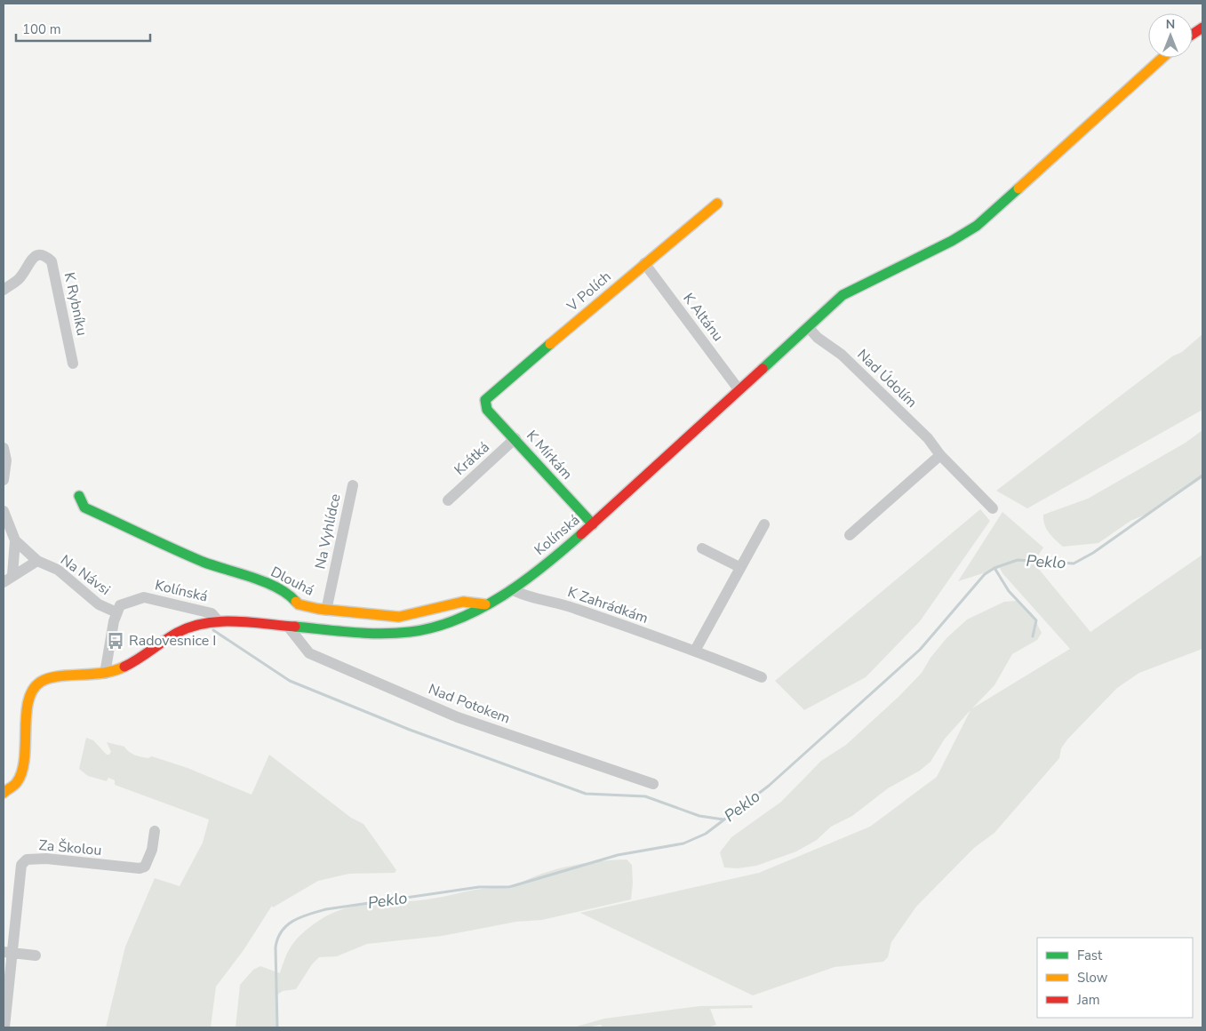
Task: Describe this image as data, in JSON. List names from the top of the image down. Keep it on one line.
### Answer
{"streets":{"street":["V Polích","K Rybníku","K Altánu","Nad Údolím","K Mírkám","Krátká","Na Vyhlídce","Kolínská","Na Návsi","Dlouhá","K Zahrádkám","Nad Potokem","Za Školou"]},"crossings":[["V Polích","K Altánu"],["V Polích","K Mírkám"],["K Altánu","Kolínská"],["Nad Údolím","Kolínská"],["K Mírkám","Krátká"],["K Mírkám","Kolínská"],["Na Vyhlídce","Dlouhá"],["Kolínská","Na Návsi"],["Kolínská","Dlouhá"],["Kolínská","K Zahrádkám"],["Kolínská","Nad Potokem"]],"water":["Peklo"],"places":{"bus stop":["Radovesnice I"]},"legend":["Fast","Slow","Jam"],"scale_bar":"100 m","north":"top"}
